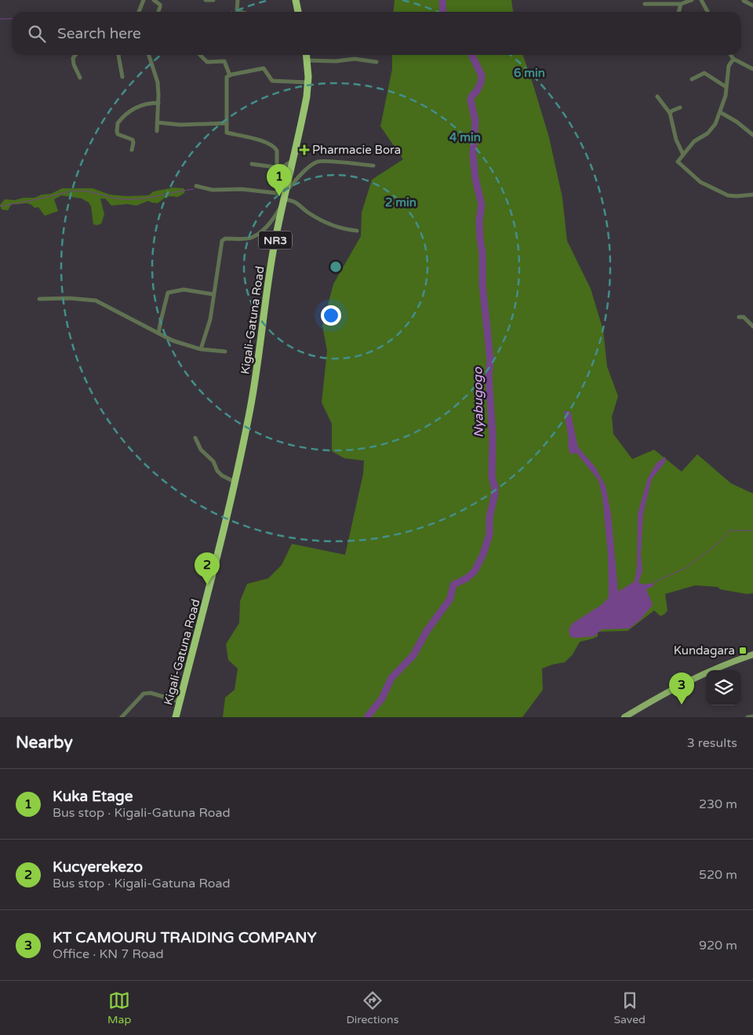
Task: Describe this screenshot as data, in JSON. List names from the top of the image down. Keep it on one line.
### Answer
{"streets":{"highway":["NR3","Kigali-Gatuna Road"]},"water":["Nyabugogo"],"places":{"health":["Pharmacie Bora"],"transit":["Kundagara"]},"page":{"search":"Search here","pins":["1","2","3"],"heading":["Nearby","3 results"],"list":[{"mark":"1","name":"Kuka Etage","note":"Bus stop · Kigali-Gatuna Road","value":"230 m"},{"mark":"2","name":"Kucyerekezo","note":"Bus stop · Kigali-Gatuna Road","value":"520 m"},{"mark":"3","name":"KT CAMOURU TRAIDING COMPANY","note":"Office · KN 7 Road","value":"920 m"}],"nav":["Map","Directions","Saved"]},"rings":["6 min","4 min","2 min"]}
